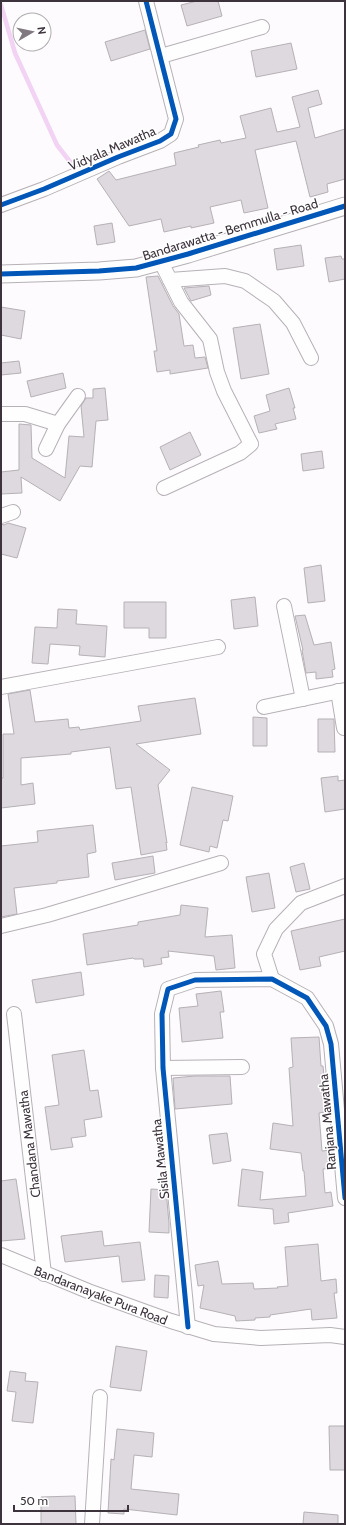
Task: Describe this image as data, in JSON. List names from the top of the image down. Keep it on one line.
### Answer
{"streets":{"street":["Vidyala Mawatha","Bandarawatta - Bemmulla - Road","Ranjana Mawatha","Chandana Mawatha","Sisila Mawatha","Bandaranayake Pura Road"]},"crossings":[["Ranjana Mawatha","Sisila Mawatha"],["Chandana Mawatha","Bandaranayake Pura Road"],["Sisila Mawatha","Bandaranayake Pura Road"]],"scale_bar":"50 m","north":"right"}
